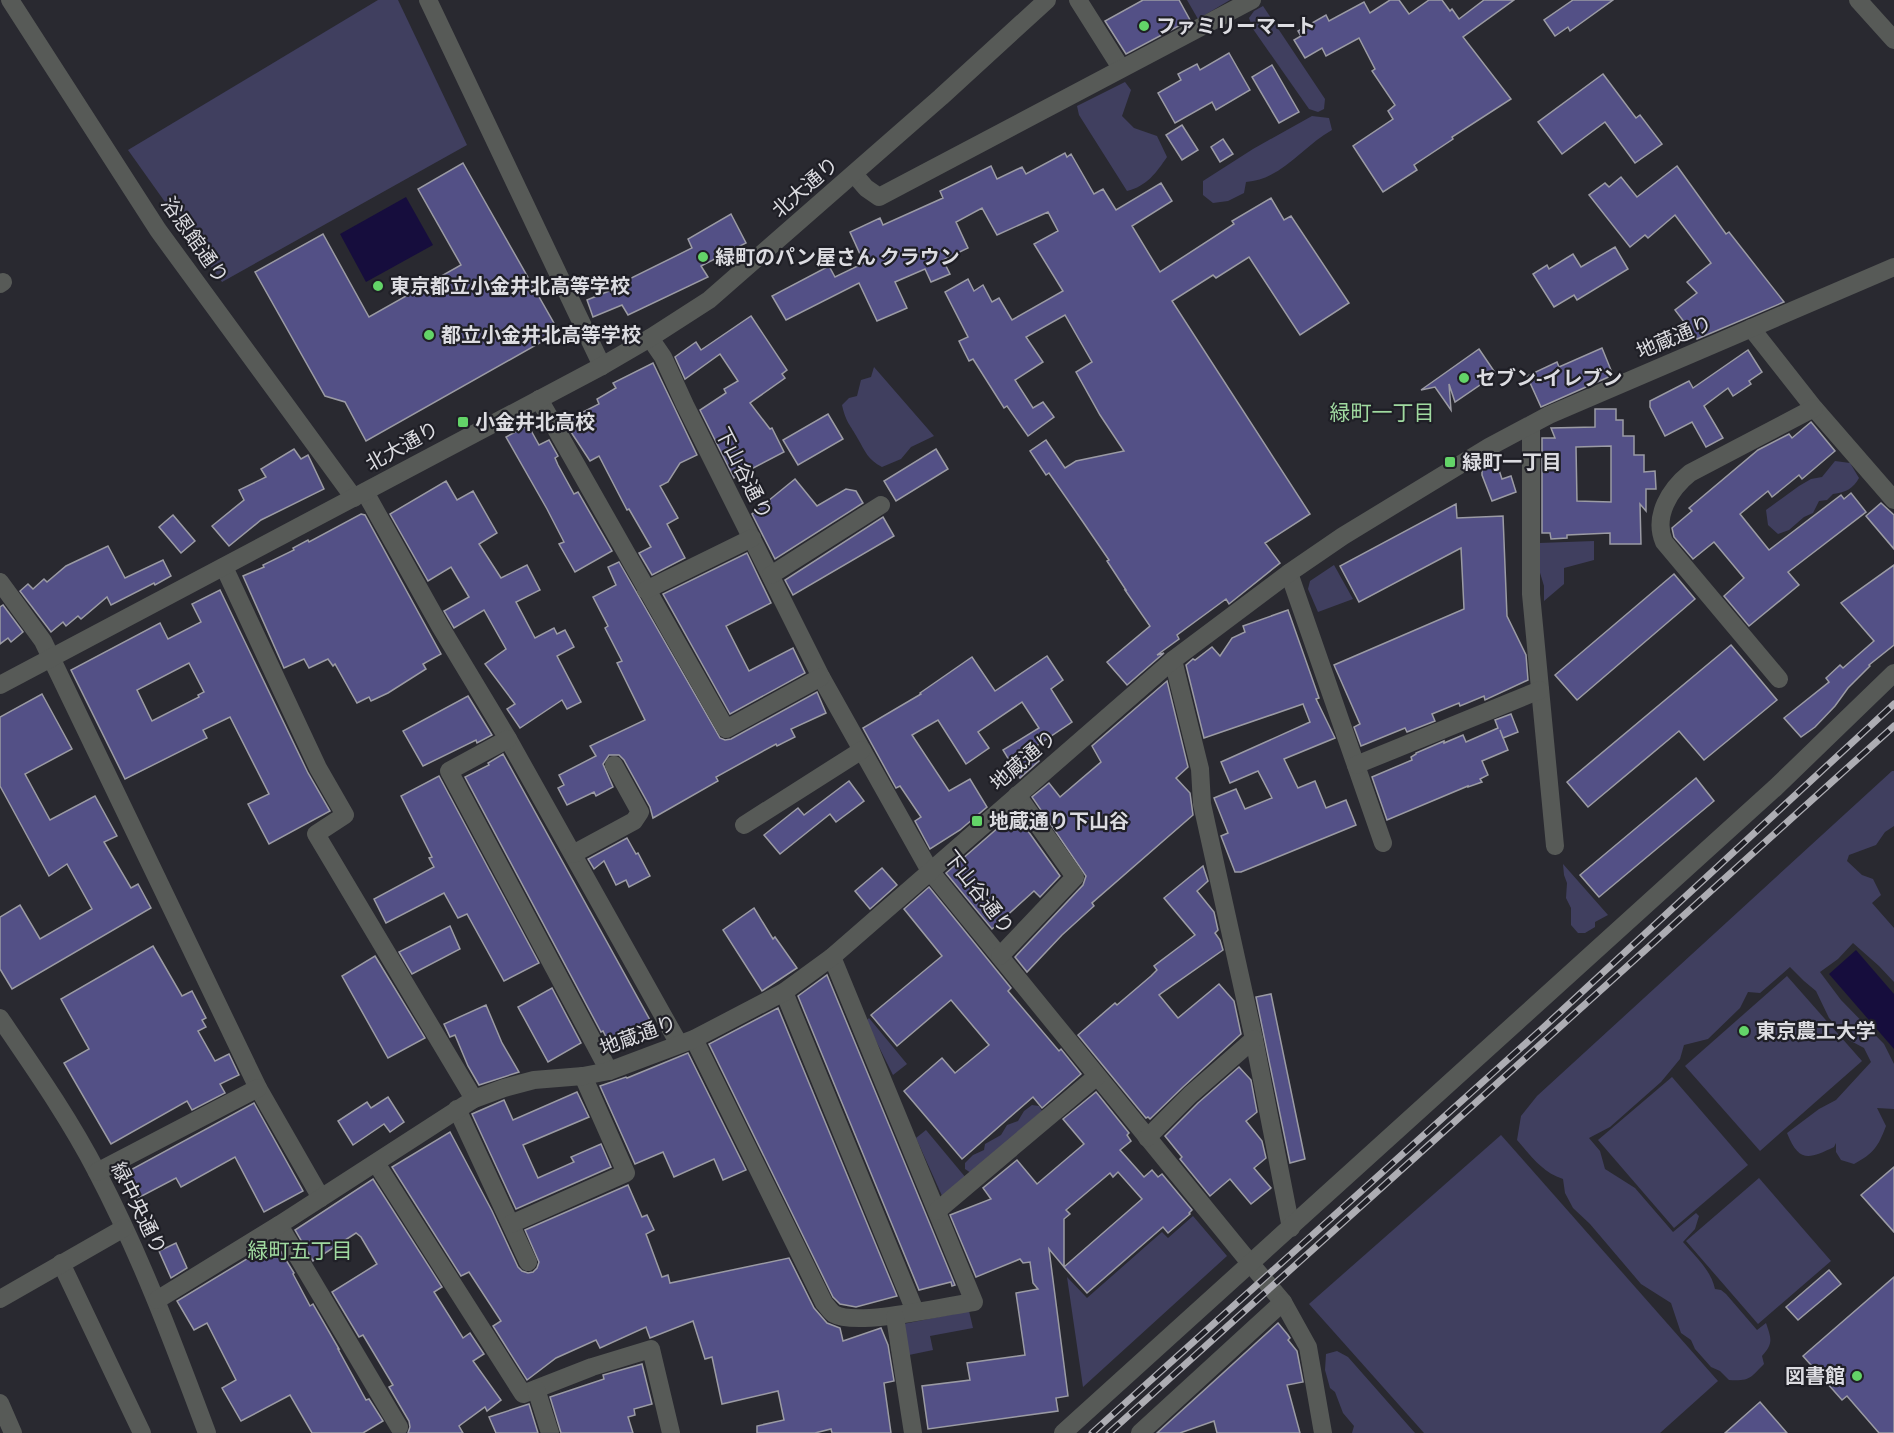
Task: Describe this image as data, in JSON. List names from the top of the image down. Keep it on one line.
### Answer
{"streets":{"street":["北大通り","浴恩館通り","地蔵通り","下山谷通り","緑中央通り"]},"crossings":[["北大通り","浴恩館通り"],["北大通り","下山谷通り"],["浴恩館通り","地蔵通り"],["地蔵通り","下山谷通り"],["地蔵通り","緑中央通り"]],"districts":["緑町一丁目","緑町五丁目"],"places":{"other":["ファミリーマート","緑町のパン屋さん クラウン","東京都立小金井北高等学校","都立小金井北高等学校","セブン-イレブン","東京農工大学","図書館"],"transit":["小金井北高校","緑町一丁目","地蔵通り下山谷"]}}
